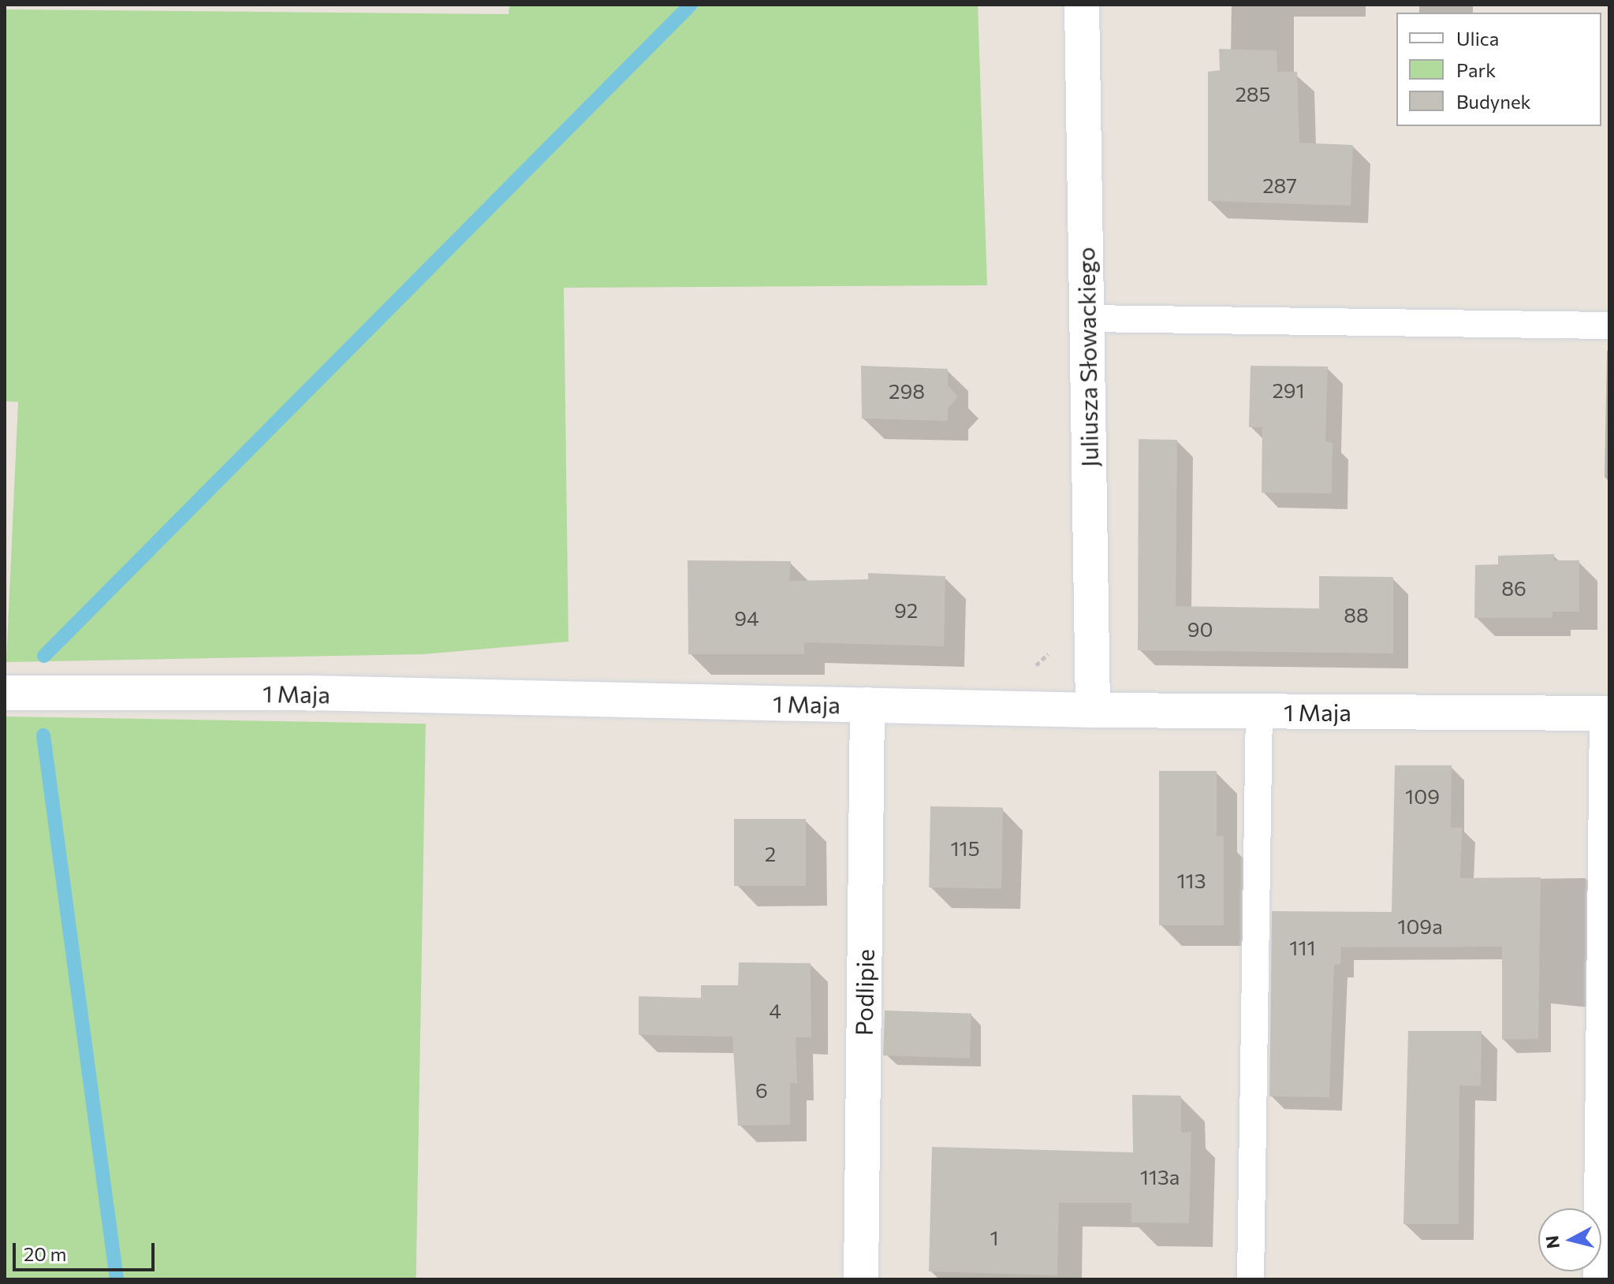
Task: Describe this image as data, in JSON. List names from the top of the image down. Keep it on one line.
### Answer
{"streets":{"street":["Juliusza Słowackiego","1 Maja","Podlipie"]},"crossings":[["Juliusza Słowackiego","1 Maja"],["1 Maja","Podlipie"]],"house_numbers":["285","287","291","298","86","92","88","94","90","109","115","2","113","109a","111","4","6","113a","1"],"legend":["Ulica","Park","Budynek"],"scale_bar":"20 m","north":"left"}
